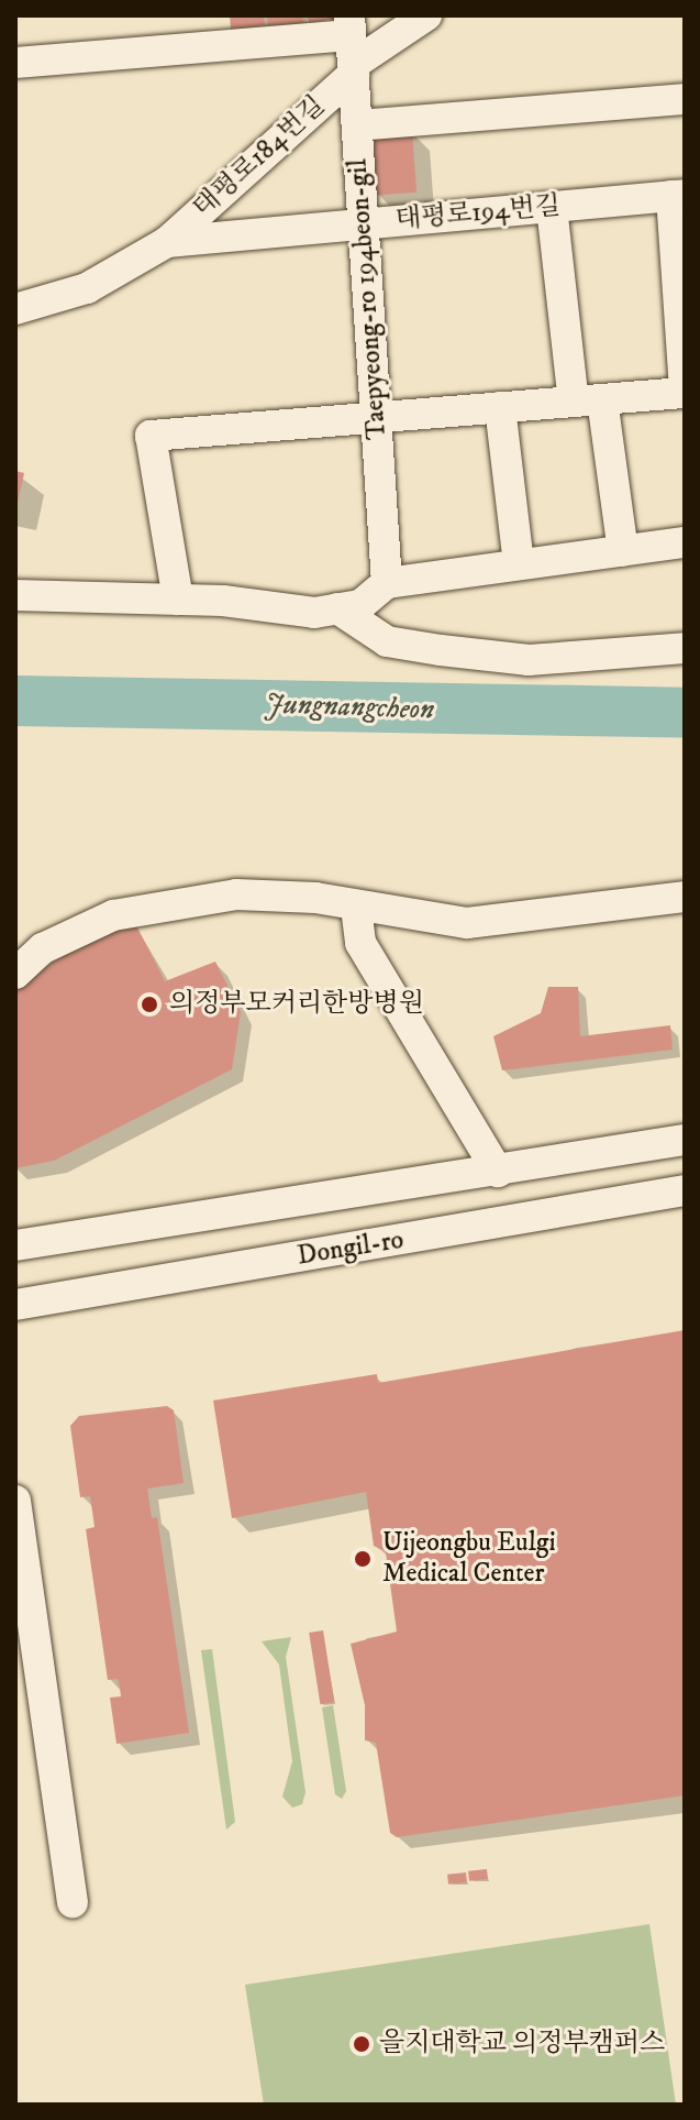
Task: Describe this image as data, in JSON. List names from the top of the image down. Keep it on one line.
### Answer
{"streets":{"street":["태평로184번길","태평로194번길","Taepyeong-ro 194beon-gil","Dongil-ro"]},"crossings":[["태평로184번길","태평로194번길"],["태평로184번길","Taepyeong-ro 194beon-gil"],["태평로194번길","Taepyeong-ro 194beon-gil"]],"water":["Jungnangcheon"],"places":["의정부모커리한방병원","Uijeongbu Eulgi Medical Center","을지대학교 의정부캠퍼스"]}
